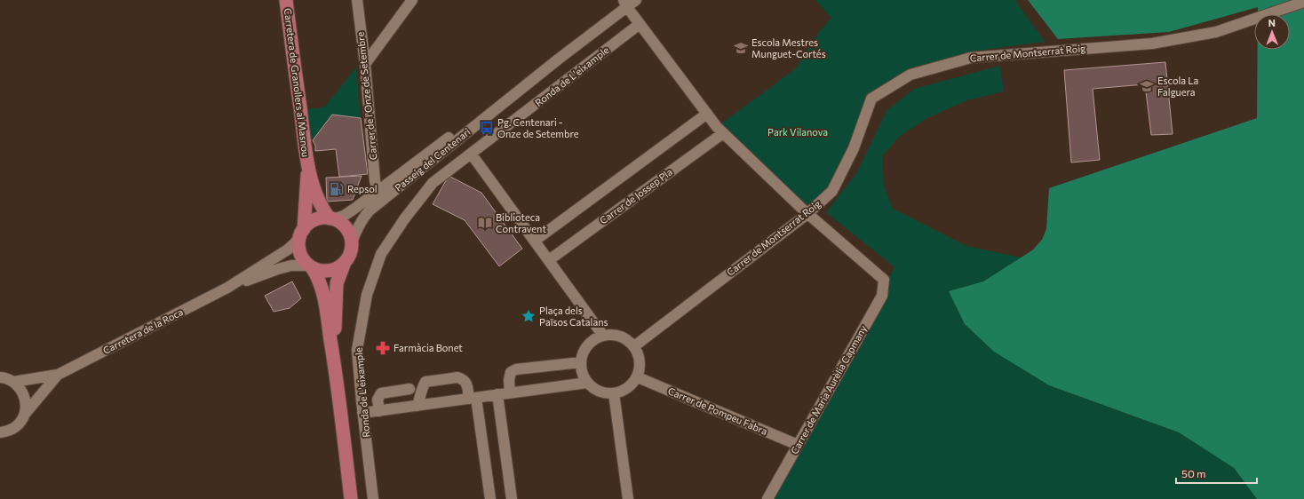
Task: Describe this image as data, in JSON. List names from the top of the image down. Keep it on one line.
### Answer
{"streets":{"main road":["Carretera de Granollers al Masnou"],"street":["Carrer de Montserrat Roig","Ronda de L'eixample","Carrer de l'Onze de Setembre","Passeig del Centenari","Carrer de Jossep Pla","Carretera de la Roca","Carrer de Maria Aurèlia Capmany","Carrer de Pompeu Fabra"]},"crossings":[["Carrer de Montserrat Roig","Carrer de Maria Aurèlia Capmany"],["Carrer de Montserrat Roig","Carrer de Pompeu Fabra"],["Carretera de Granollers al Masnou","Passeig del Centenari"],["Carretera de Granollers al Masnou","Carretera de la Roca"],["Carrer de l'Onze de Setembre","Passeig del Centenari"],["Passeig del Centenari","Carretera de la Roca"],["Carrer de Maria Aurèlia Capmany","Carrer de Pompeu Fabra"]],"parks":["Park Vilanova"],"places":{"school or university":["Escola Mestres Munguet-Cortés","Escola La Falguera"],"bus stop":["Pg. Centenari - Onze de Setembre"],"fuel station":["Repsol"],"library":["Biblioteca Contravent"],"place":["Plaça dels Països Catalans"],"pharmacy":["Farmàcia Bonet"]},"scale_bar":"50 m","north":"top"}
